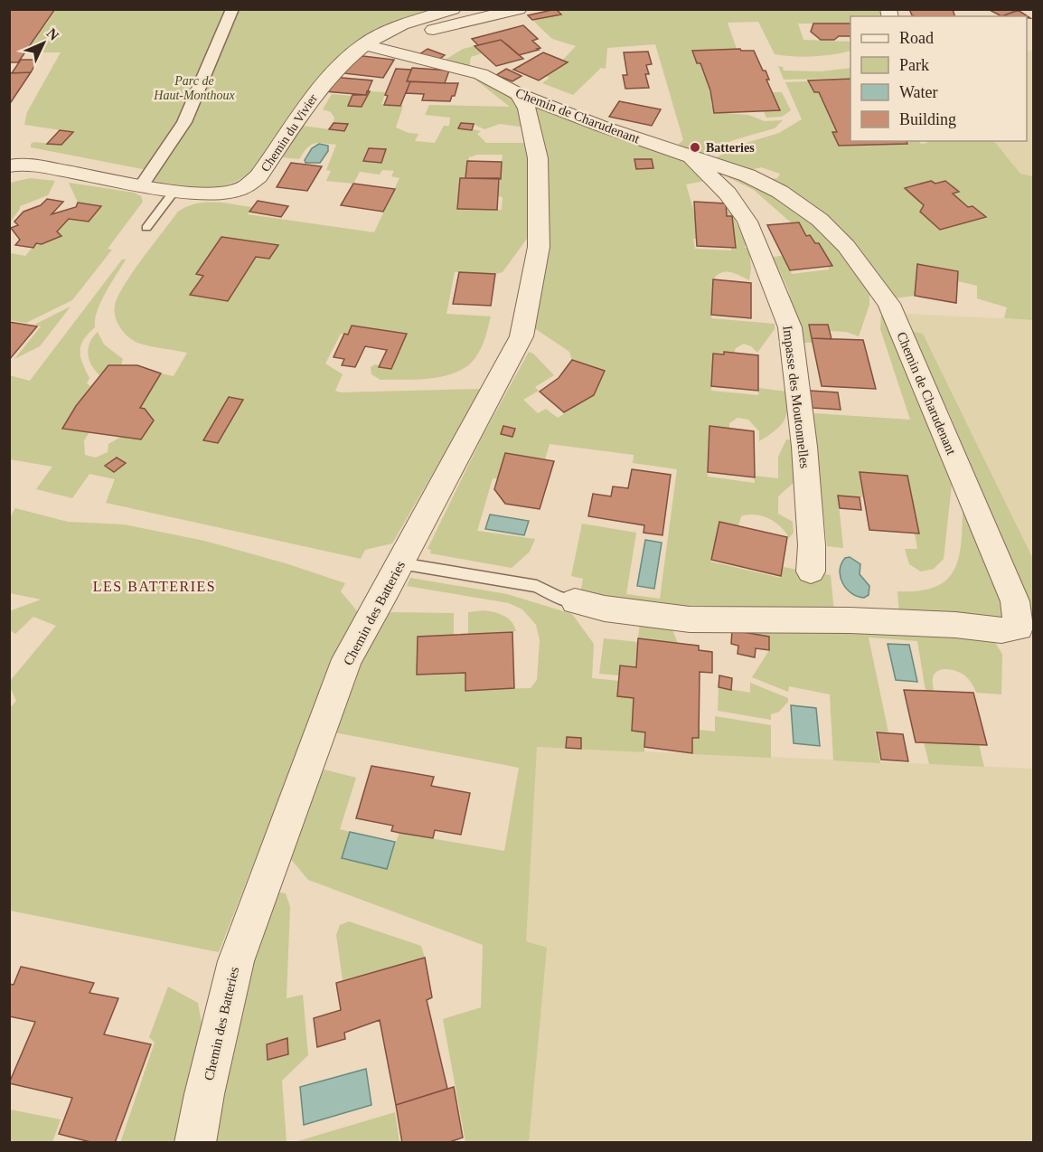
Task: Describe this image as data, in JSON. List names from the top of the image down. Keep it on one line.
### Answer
{"streets":{"street":["Chemin de Charudenant","Chemin du Vivier","Impasse des Moutonnelles","Chemin des Batteries"]},"crossings":[["Chemin de Charudenant","Chemin du Vivier"],["Chemin de Charudenant","Impasse des Moutonnelles"],["Chemin de Charudenant","Chemin des Batteries"]],"districts":["LES BATTERIES"],"parks":["Parc de Haut-Monthoux"],"places":["Batteries"],"legend":["Road","Park","Water","Building"],"north":"top right"}
